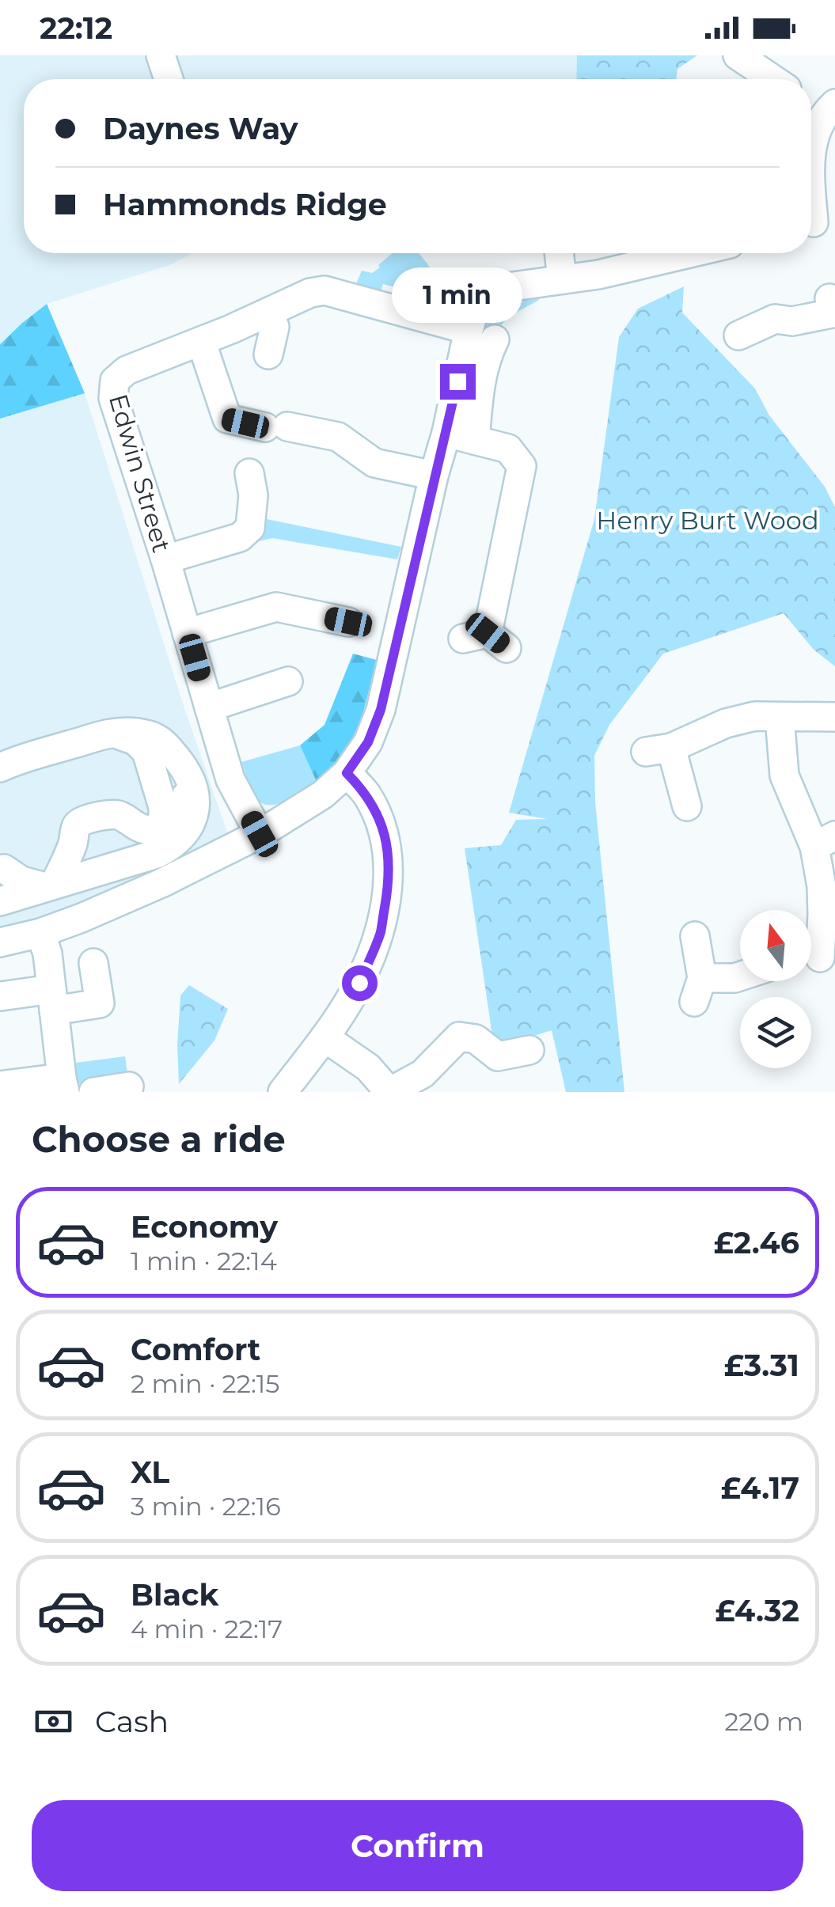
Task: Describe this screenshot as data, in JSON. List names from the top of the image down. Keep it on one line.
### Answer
{"streets":{"street":["Edwin Street"]},"parks":["Henry Burt Wood"],"north":"top","page":{"status":"22:12","banner":["Daynes Way","Hammonds Ridge"],"bubble":"1 min","heading":"Choose a ride","list":[{"name":"Economy","note":"1 min · 22:14","value":"£2.46"},{"name":"Comfort","note":"2 min · 22:15","value":"£3.31"},{"name":"XL","note":"3 min · 22:16","value":"£4.17"},{"name":"Black","note":"4 min · 22:17","value":"£4.32"}],"pay":["Cash","220 m"],"buttons":"Confirm"}}
